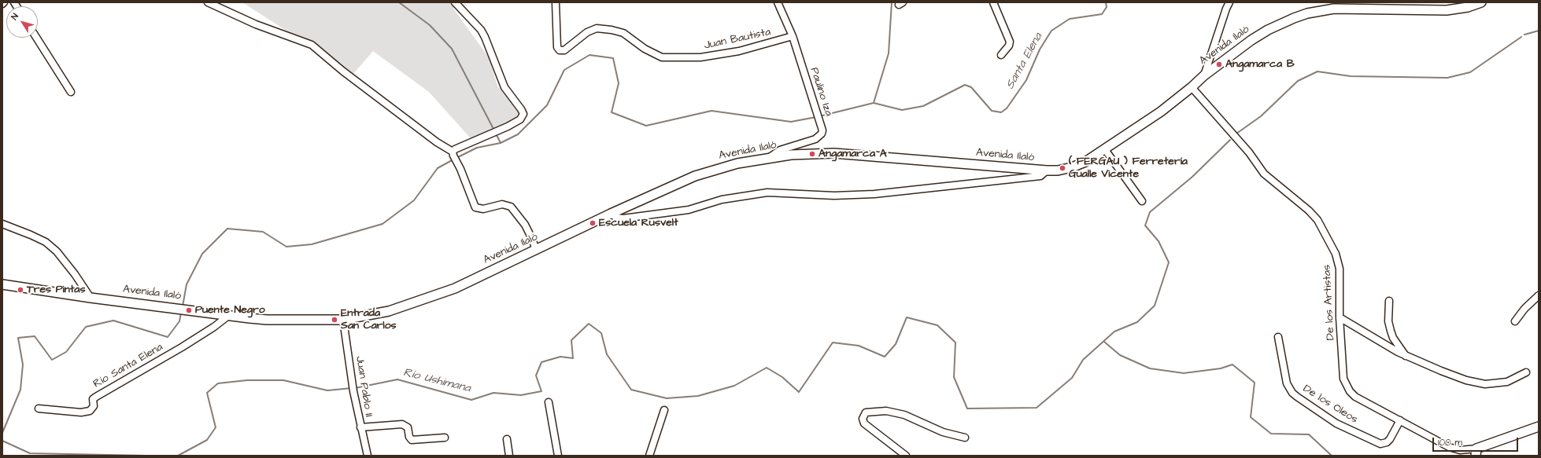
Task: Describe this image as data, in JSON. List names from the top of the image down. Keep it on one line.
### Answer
{"streets":{"main road":["Avenida Ilaló"],"street":["Juan Bautista","Paulino Iza","De los Artistas","Río Santa Elena","Juan Pablo II","De los Oleos"]},"crossings":[["Juan Bautista","Paulino Iza"],["Avenida Ilaló","Paulino Iza"],["Avenida Ilaló","De los Artistas"],["Avenida Ilaló","Río Santa Elena"],["Avenida Ilaló","Juan Pablo II"],["De los Artistas","De los Oleos"]],"water":["Santa Elena","Río Ushimana"],"places":["Angamarca B","Angamarca A","( FERGAU ) Ferretería Gualle Vicente","Escuela Rusvelt","Tres Pintas","Puente Negro","Entrada San Carlos"],"scale_bar":"100 m","north":"top left"}
